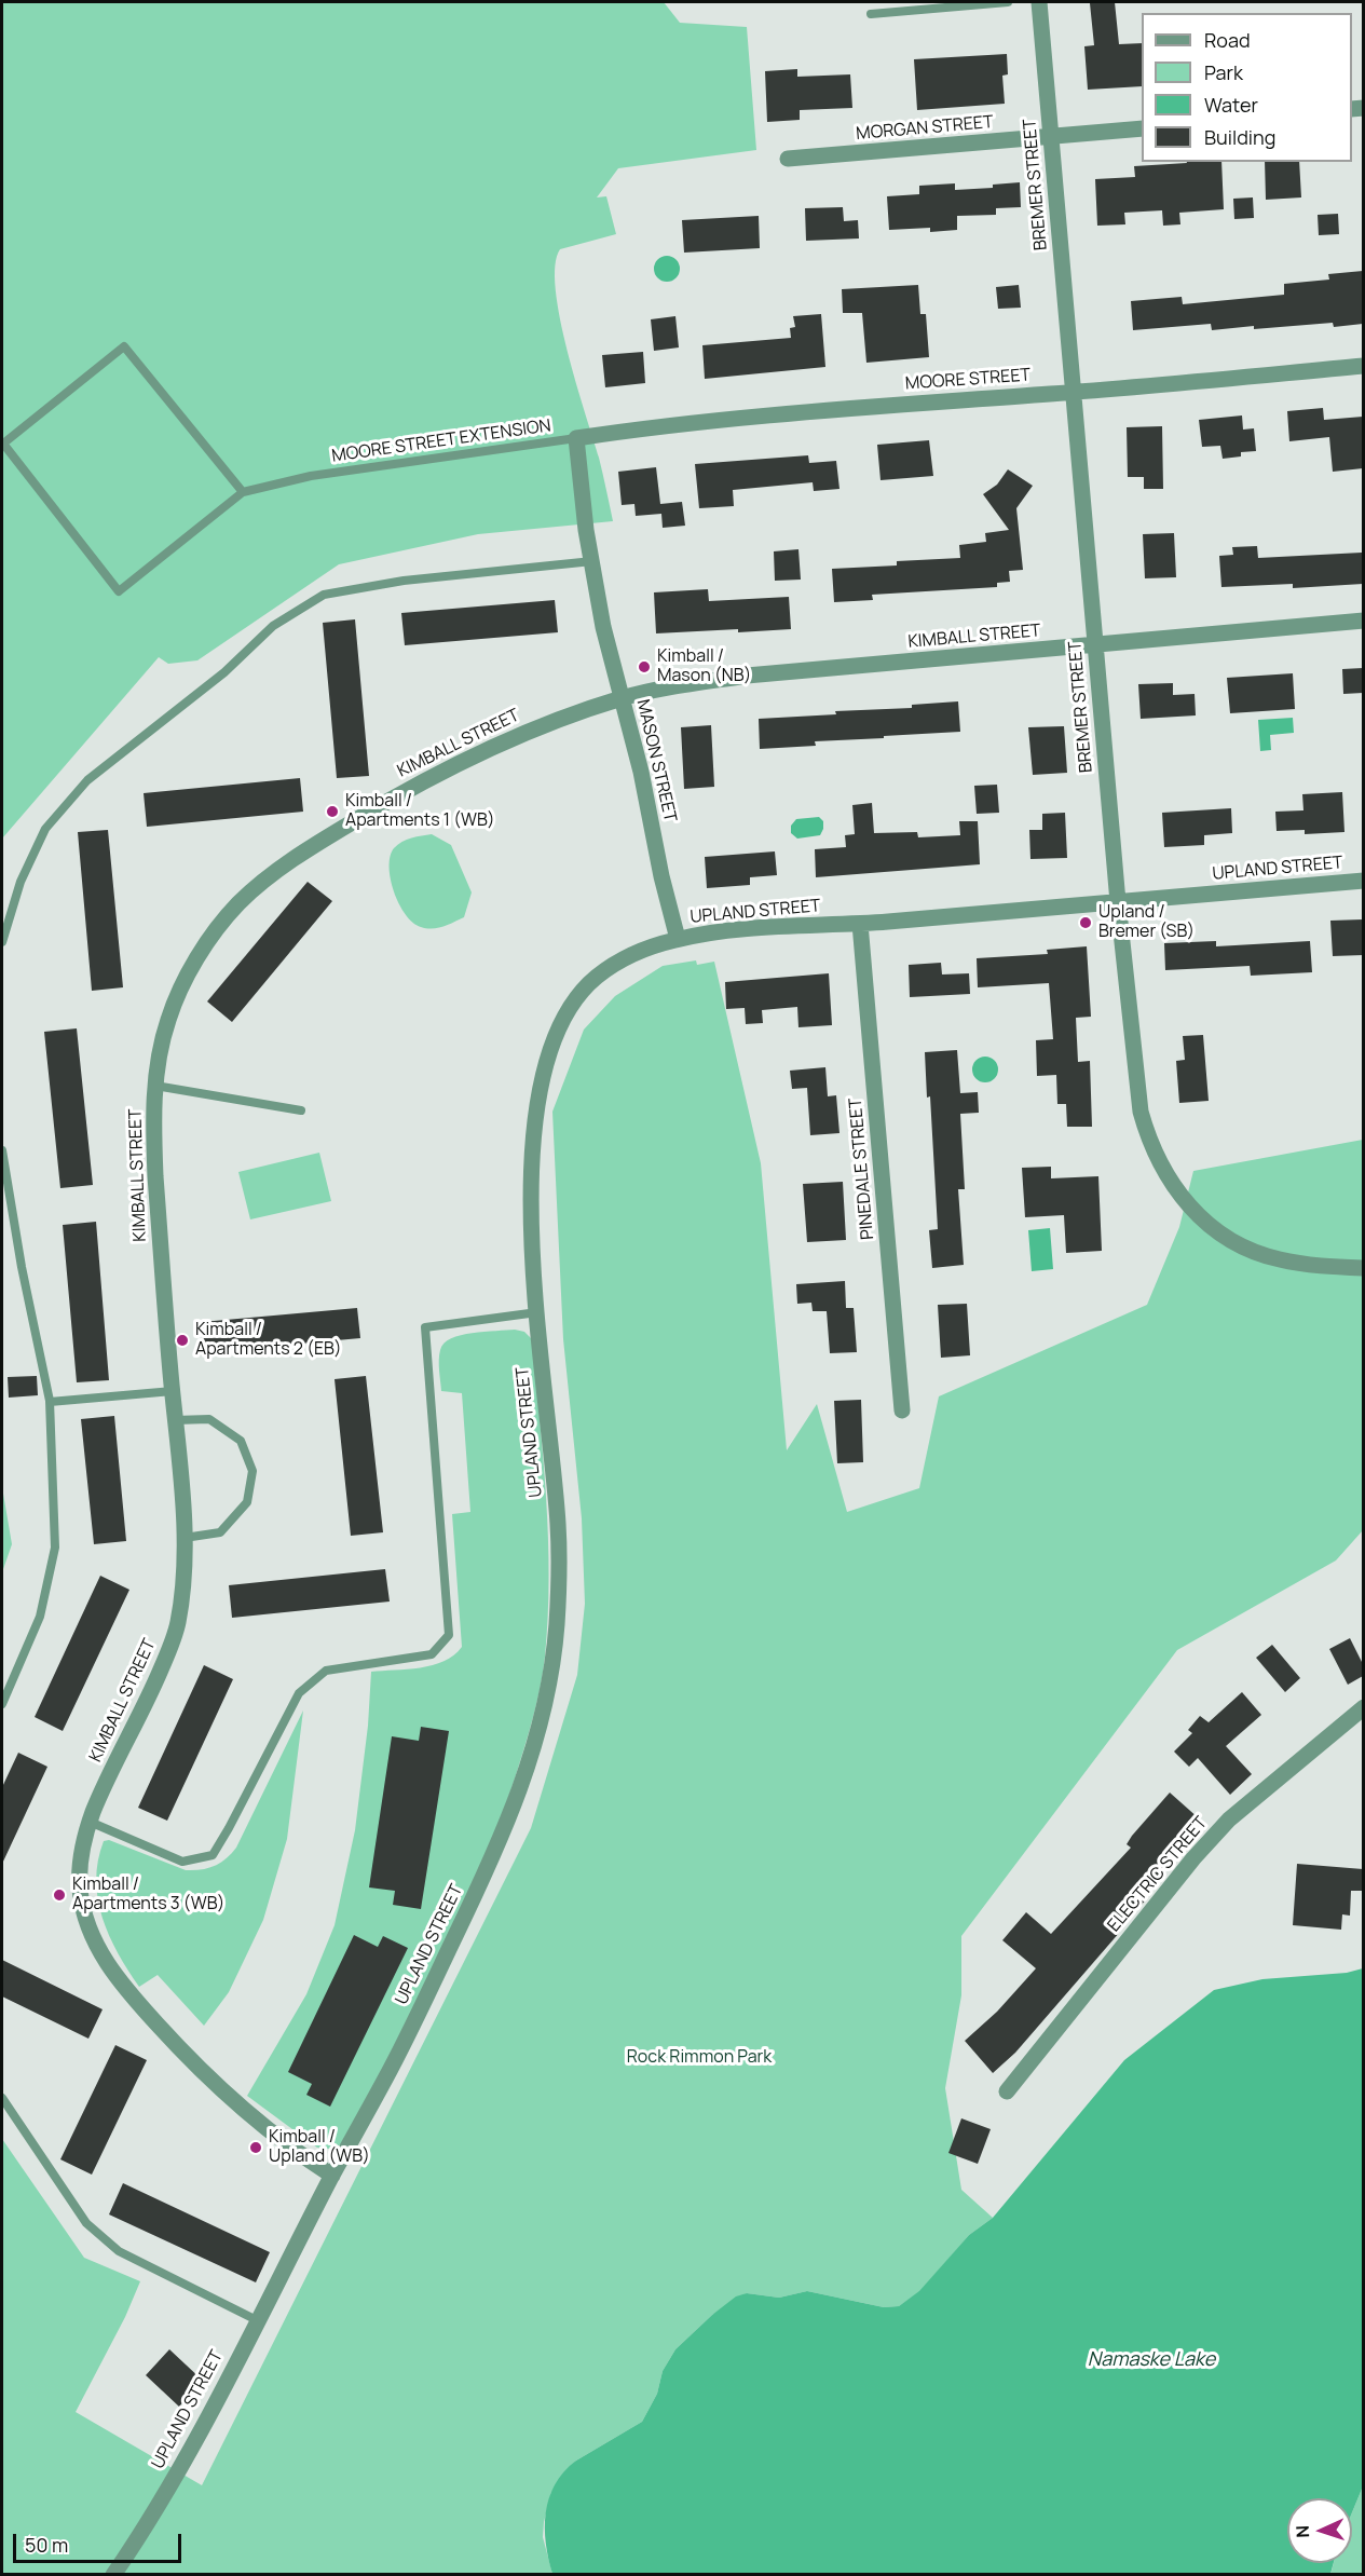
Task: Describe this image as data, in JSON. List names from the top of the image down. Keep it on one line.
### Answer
{"streets":{"street":["MORGAN STREET","BREMER STREET","MOORE STREET","KIMBALL STREET","MASON STREET","UPLAND STREET","PINEDALE STREET","ELECTRIC STREET"],"lane":["MOORE STREET EXTENSION"]},"crossings":[["MORGAN STREET","BREMER STREET"],["BREMER STREET","MOORE STREET"],["BREMER STREET","KIMBALL STREET"],["BREMER STREET","UPLAND STREET"],["MOORE STREET","MOORE STREET EXTENSION"],["MOORE STREET","MASON STREET"],["MOORE STREET EXTENSION","MASON STREET"],["KIMBALL STREET","MASON STREET"],["KIMBALL STREET","UPLAND STREET"],["MASON STREET","UPLAND STREET"],["UPLAND STREET","PINEDALE STREET"]],"water":["Namaske Lake"],"parks":["Rock Rimmon Park"],"places":["Kimball / Mason (NB)","Kimball / Apartments 1 (WB)","Upland / Bremer (SB)","Kimball / Apartments 2 (EB)","Kimball / Apartments 3 (WB)","Kimball / Upland (WB)"],"legend":["Road","Park","Water","Building"],"scale_bar":"50 m","north":"left"}
